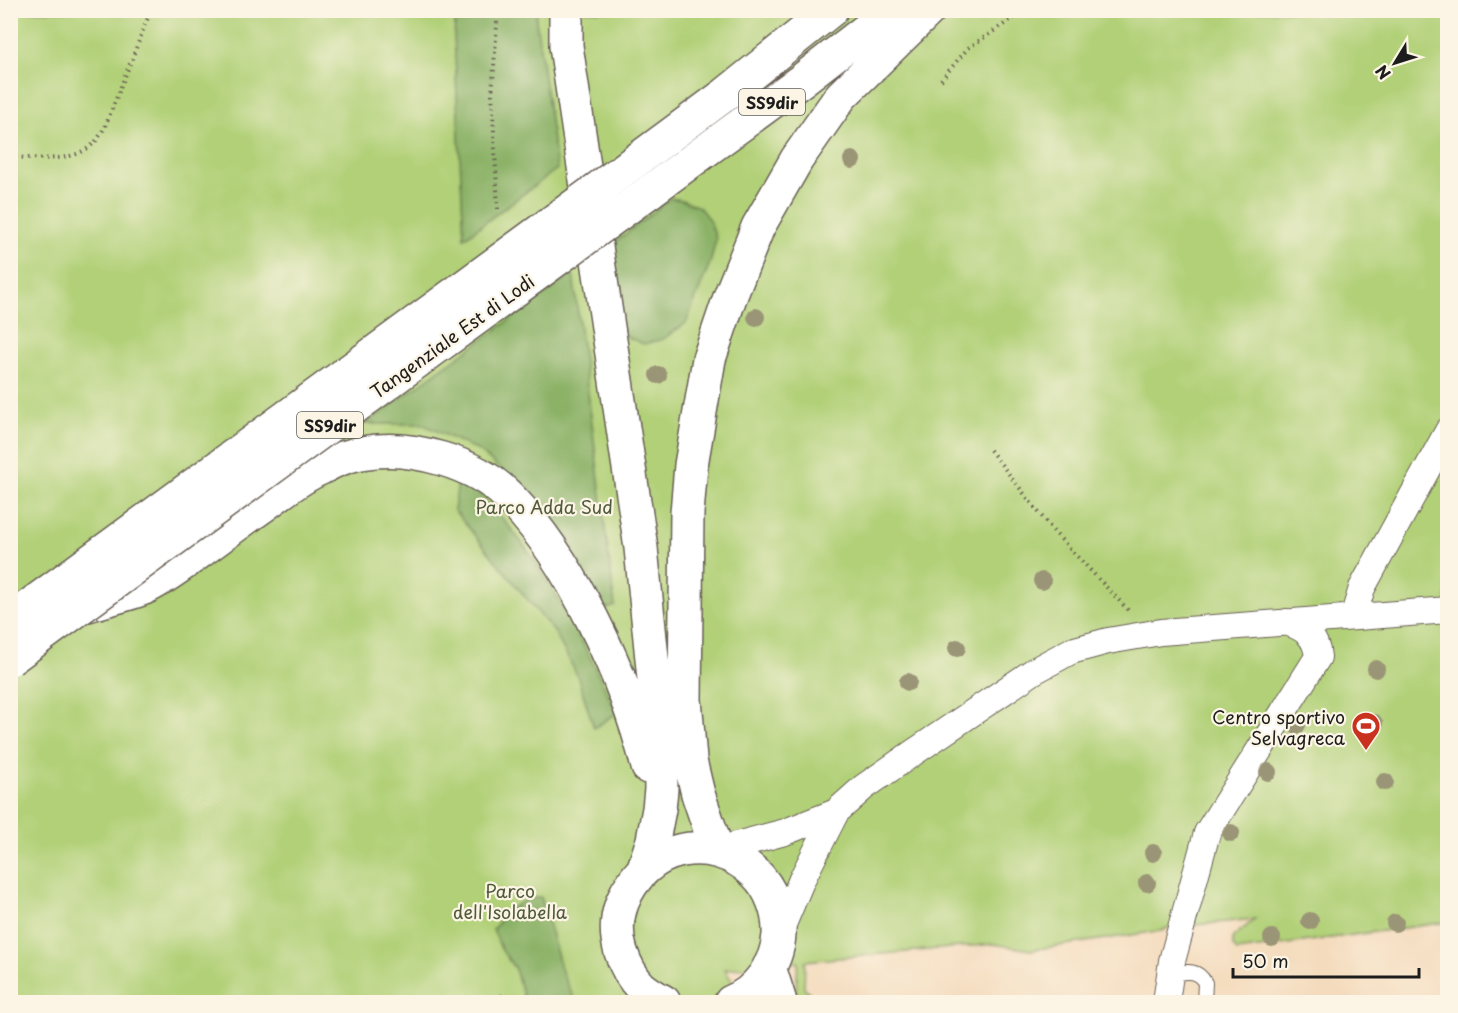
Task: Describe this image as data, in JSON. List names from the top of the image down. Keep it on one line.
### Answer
{"streets":{"main road":["SS9dir","Tangenziale Est di Lodi"]},"parks":["Parco Adda Sud","Parco dell'Isolabella"],"places":{"sports":["Centro sportivo Selvagreca"]},"scale_bar":"50 m","north":"bottom left"}
